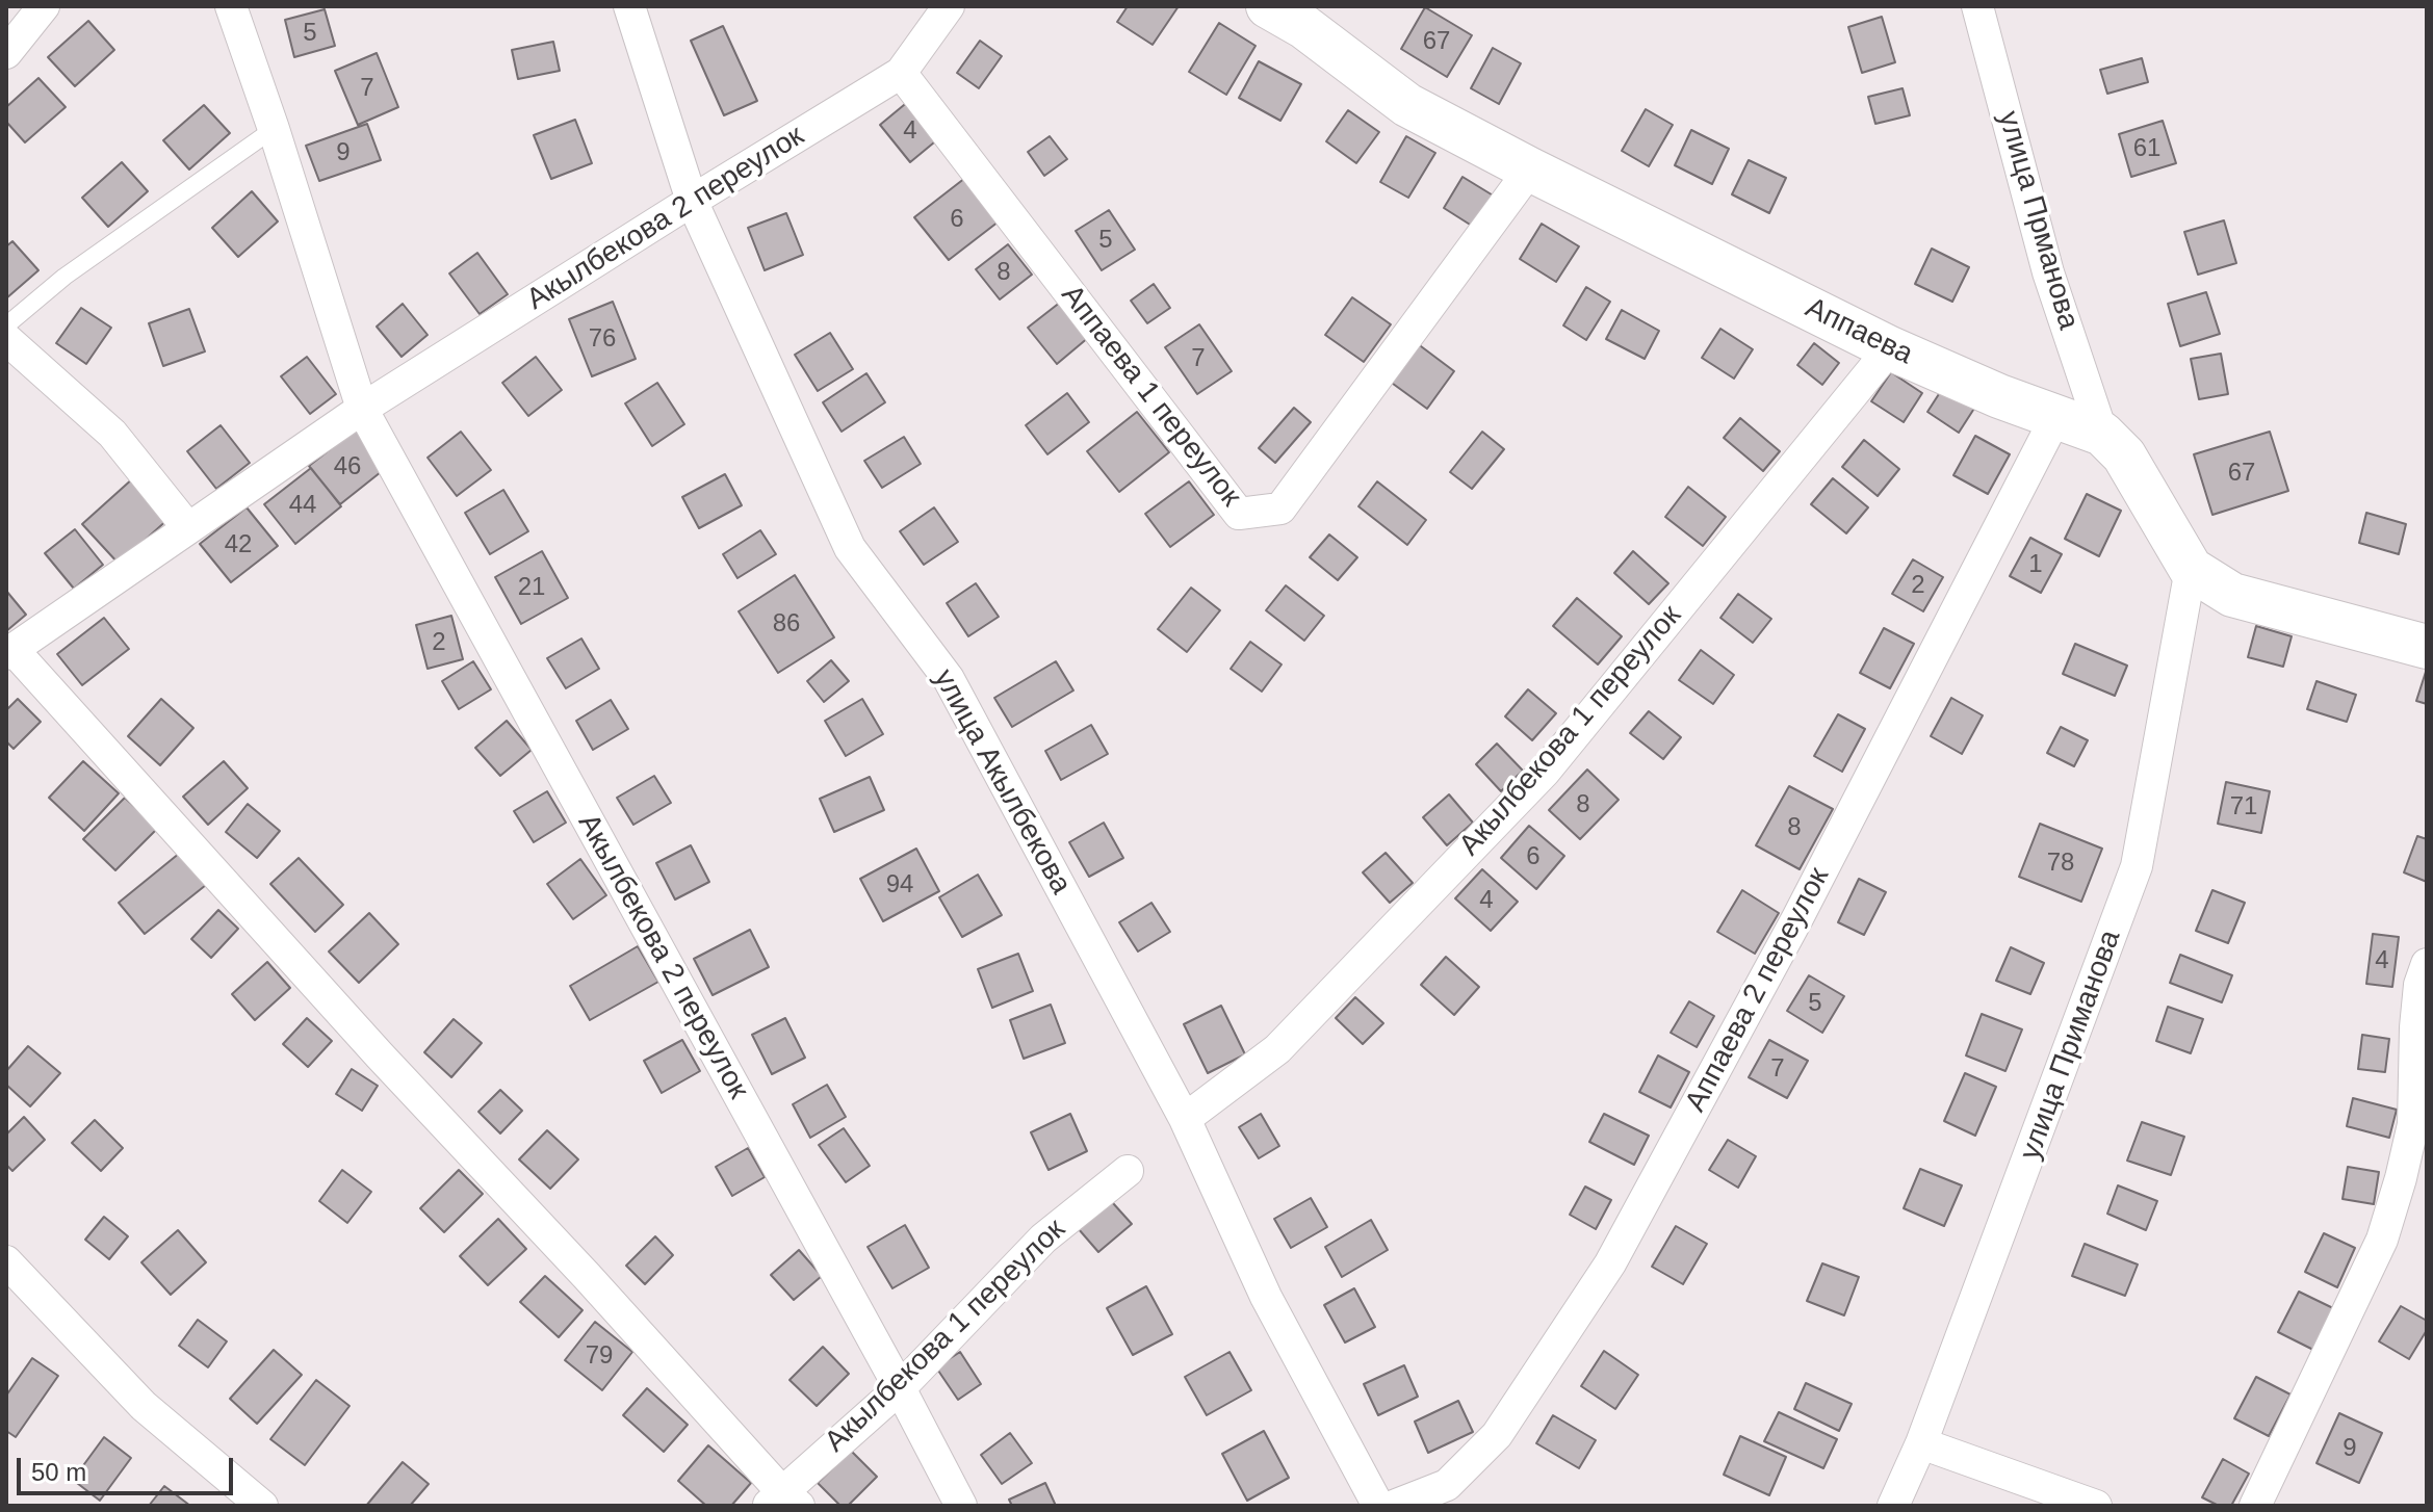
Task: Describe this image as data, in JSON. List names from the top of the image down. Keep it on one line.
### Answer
{"streets":{"street":["Акылбекова 2 переулок","улица Прманова","Аппаева","Аппаева 1 переулок","Акылбекова 1 переулок","улица Акылбекова","Аппаева 2 переулок","улица Приманова"]},"crossings":[["Акылбекова 2 переулок","Аппаева 1 переулок"],["Акылбекова 2 переулок","Акылбекова 1 переулок"],["Акылбекова 2 переулок","улица Акылбекова"],["улица Прманова","Аппаева"],["Аппаева","Аппаева 1 переулок"],["Аппаева","Акылбекова 1 переулок"],["Аппаева","Аппаева 2 переулок"],["Аппаева","улица Приманова"],["Акылбекова 1 переулок","улица Акылбекова"]],"house_numbers":["5","67","7","4","61","9","6","5","8","76","7","46","67","44","42","1","2","21","86","2","8","71","8","6","78","94","4","4","5","7","79","9"],"scale_bar":"50 m"}
